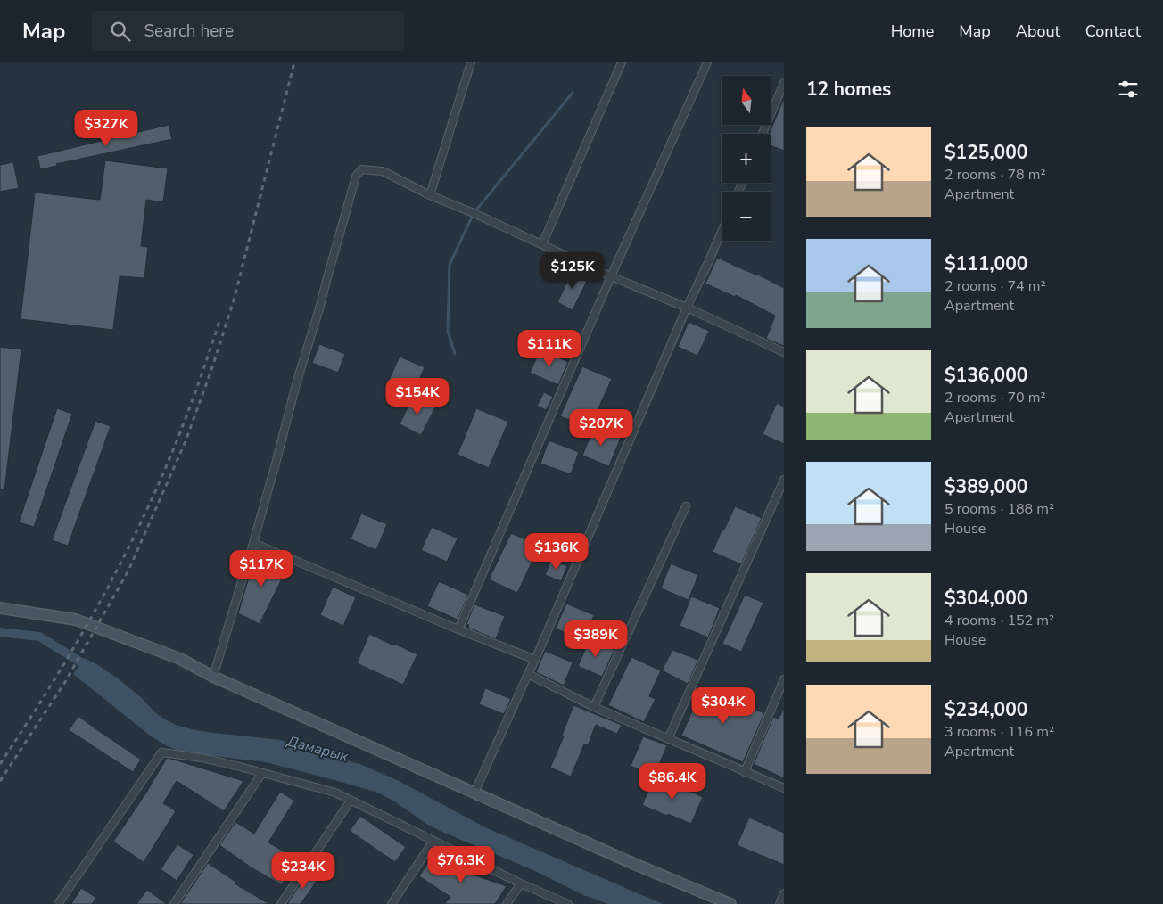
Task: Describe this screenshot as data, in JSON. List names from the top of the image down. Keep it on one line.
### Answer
{"water":["Дамарык"],"north":"top","page":{"header":"Map","search":"Search here","nav":["Home","Map","About","Contact"],"heading":"12 homes","map_buttons":["+","−"],"price":["$327K","$125K","$111K","$154K","$207K","$136K","$117K","$389K","$304K","$86.4K","$76.3K","$234K"],"list":[{"name":"$125,000","note":"2 rooms · 78 m² · Apartment"},{"name":"$111,000","note":"2 rooms · 74 m² · Apartment"},{"name":"$136,000","note":"2 rooms · 70 m² · Apartment"},{"name":"$389,000","note":"5 rooms · 188 m² · House"},{"name":"$304,000","note":"4 rooms · 152 m² · House"},{"name":"$234,000","note":"3 rooms · 116 m² · Apartment"}]}}
